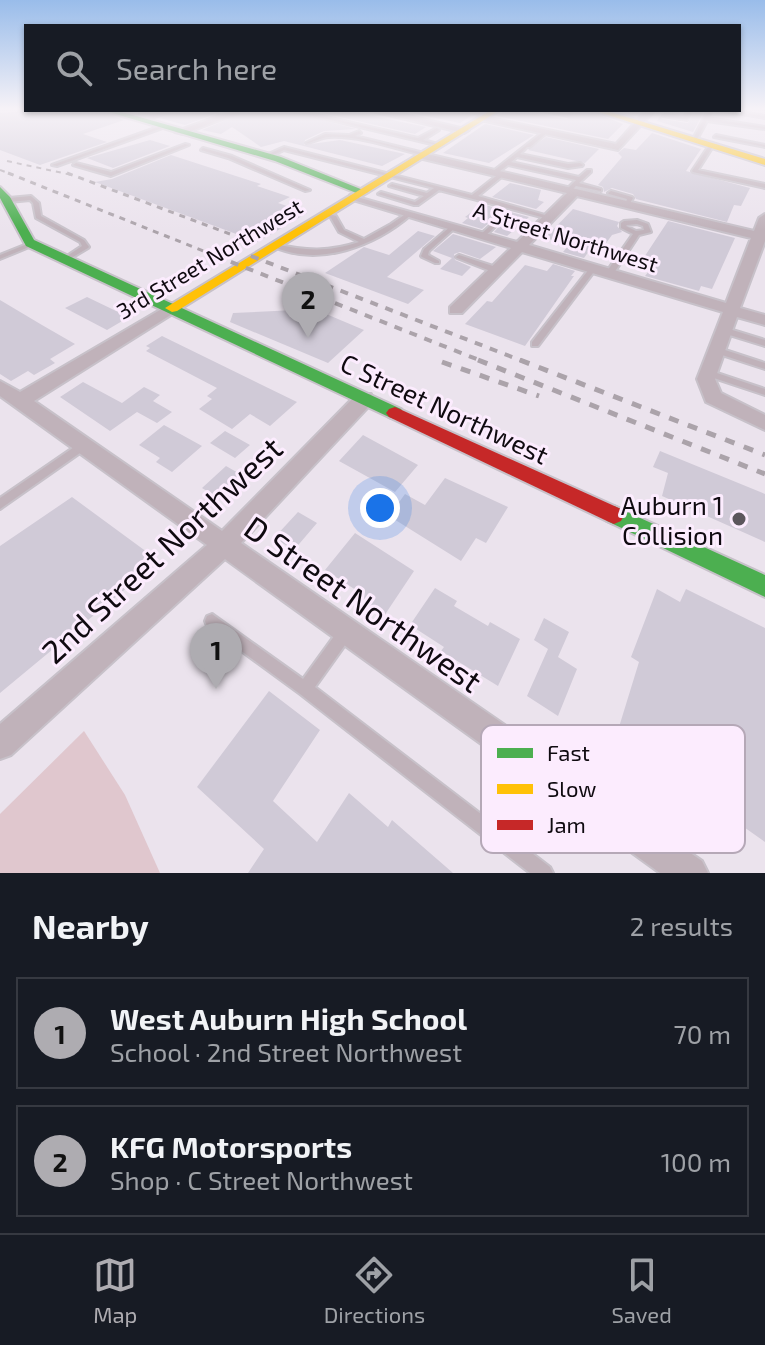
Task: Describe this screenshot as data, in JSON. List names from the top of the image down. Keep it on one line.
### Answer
{"streets":{"street":["A Street Northwest","3rd Street Northwest","C Street Northwest","2nd Street Northwest","D Street Northwest"]},"crossings":[["A Street Northwest","3rd Street Northwest"],["3rd Street Northwest","C Street Northwest"],["3rd Street Northwest","D Street Northwest"],["C Street Northwest","2nd Street Northwest"],["2nd Street Northwest","D Street Northwest"]],"places":["Auburn 1 Collision"],"legend":["Fast","Slow","Jam"],"page":{"search":"Search here","pins":["2","1"],"heading":["Nearby","2 results"],"list":[{"mark":"1","name":"West Auburn High School","note":"School · 2nd Street Northwest","value":"70 m"},{"mark":"2","name":"KFG Motorsports","note":"Shop · C Street Northwest","value":"100 m"}],"nav":["Map","Directions","Saved"]}}
